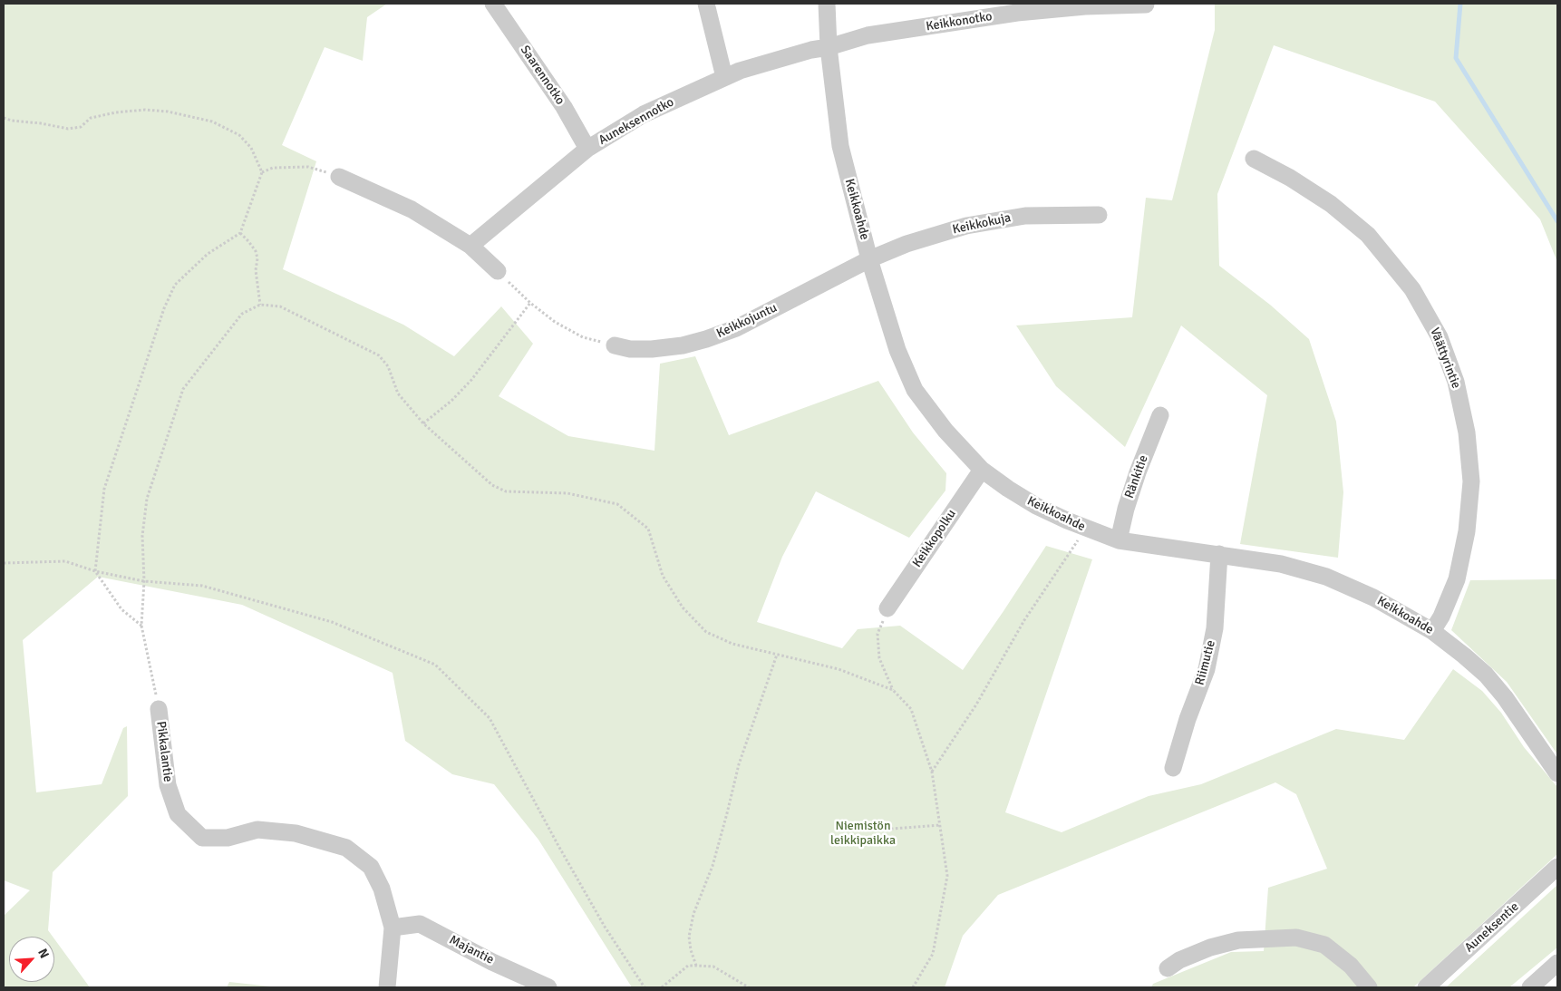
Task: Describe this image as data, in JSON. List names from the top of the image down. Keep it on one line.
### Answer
{"streets":{"street":["Keikkonotko","Saarennotko","Auneksennotko","Keikkoahde","Keikkokuja","Keikkojuntu","Väättyrintie","Ränkitie","Keikkopolku","Riimutie","Pikkalantie","Auneksentie","Majantie"]},"crossings":[["Keikkonotko","Auneksennotko"],["Keikkonotko","Keikkoahde"],["Saarennotko","Auneksennotko"],["Auneksennotko","Keikkoahde"],["Keikkoahde","Keikkokuja"],["Keikkoahde","Keikkojuntu"],["Keikkoahde","Väättyrintie"],["Keikkoahde","Ränkitie"],["Keikkoahde","Keikkopolku"],["Keikkoahde","Riimutie"],["Keikkokuja","Keikkojuntu"],["Pikkalantie","Majantie"]],"parks":["Niemistön leikkipaikka"],"north":"top right"}
